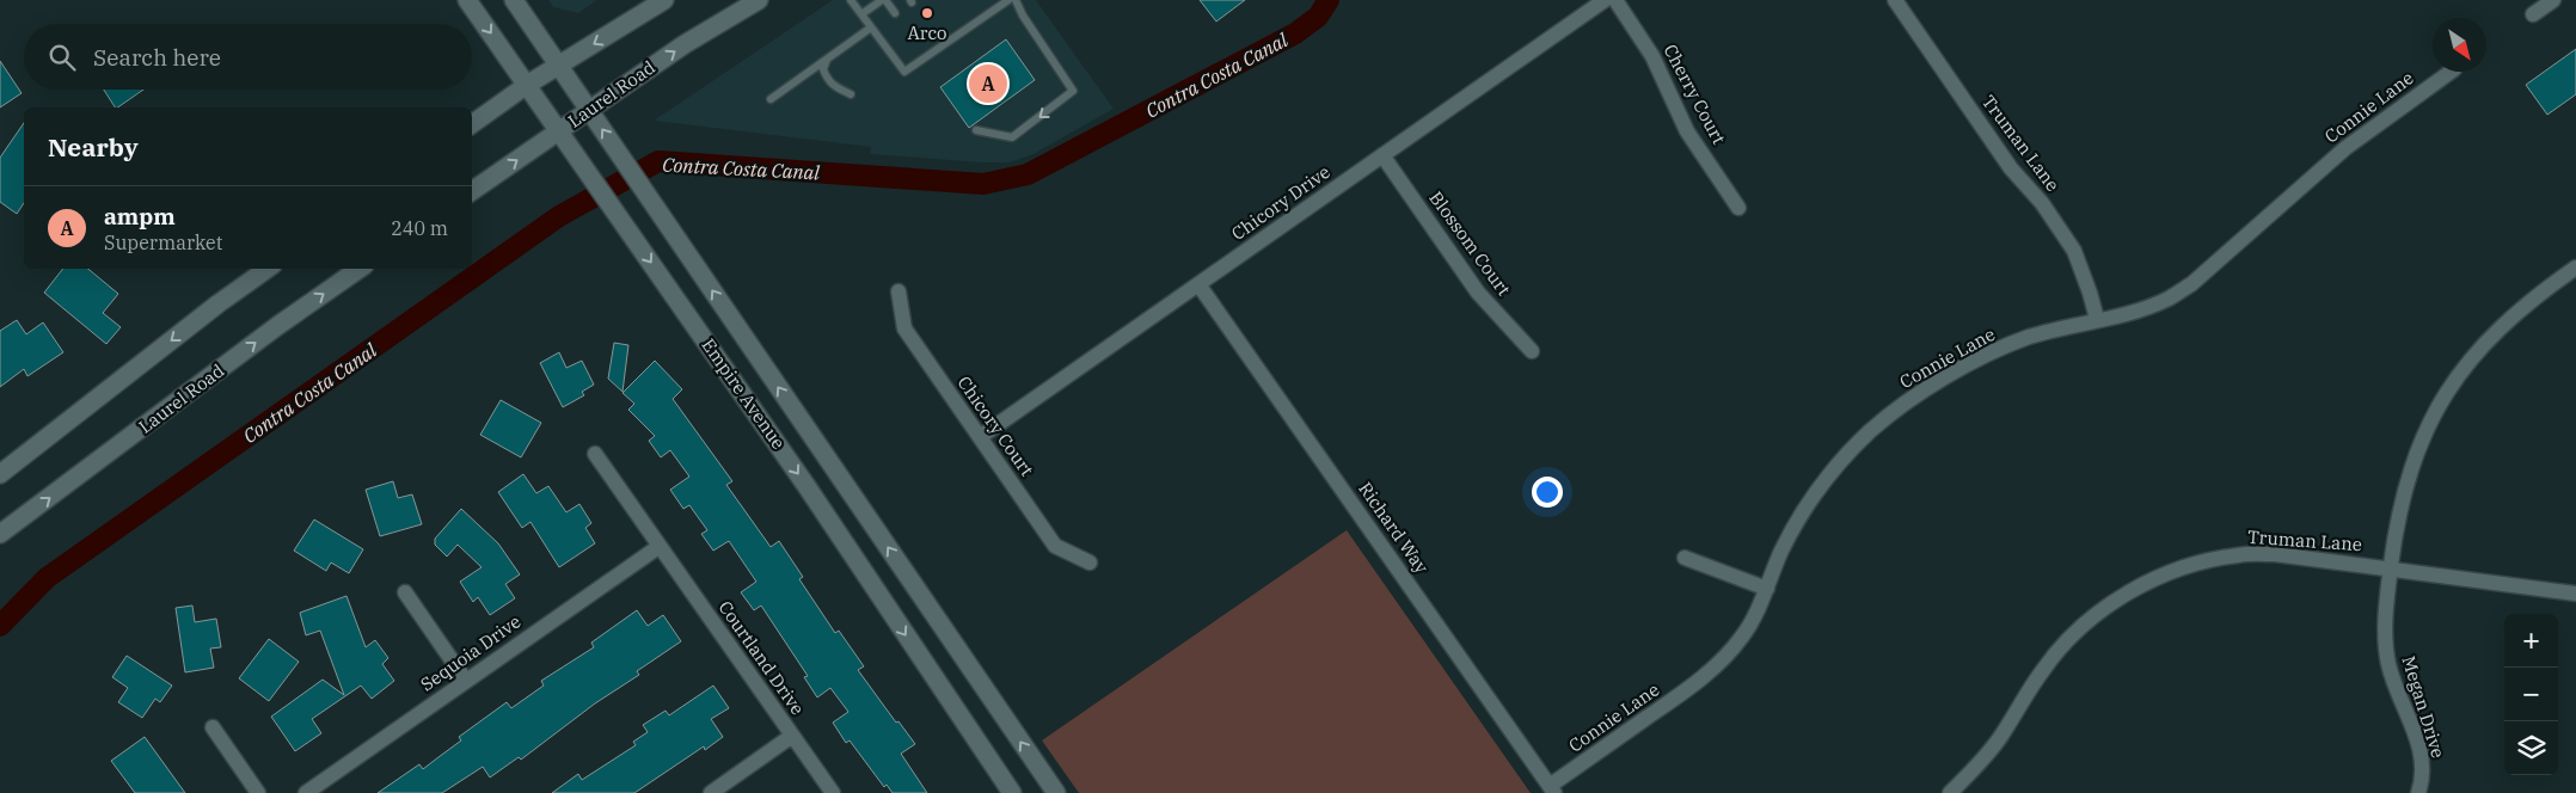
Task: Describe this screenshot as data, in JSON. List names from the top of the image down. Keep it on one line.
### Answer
{"streets":{"main road":["Laurel Road","Empire Avenue"],"street":["Cherry Court","Connie Lane","Truman Lane","Chicory Drive","Blossom Court","Chicory Court","Richard Way","Sequoia Drive","Courtland Drive","Megan Drive"]},"crossings":[["Laurel Road","Empire Avenue"],["Connie Lane","Truman Lane"],["Connie Lane","Richard Way"],["Truman Lane","Megan Drive"],["Chicory Drive","Blossom Court"],["Chicory Drive","Chicory Court"],["Chicory Drive","Richard Way"],["Sequoia Drive","Courtland Drive"]],"water":["Contra Costa Canal"],"places":["Arco"],"north":"bottom right","page":{"search":"Search here","pins":"A","heading":"Nearby","list":[{"mark":"A","name":"ampm","note":"Supermarket","value":"240 m"}],"map_buttons":["+","−"]}}
